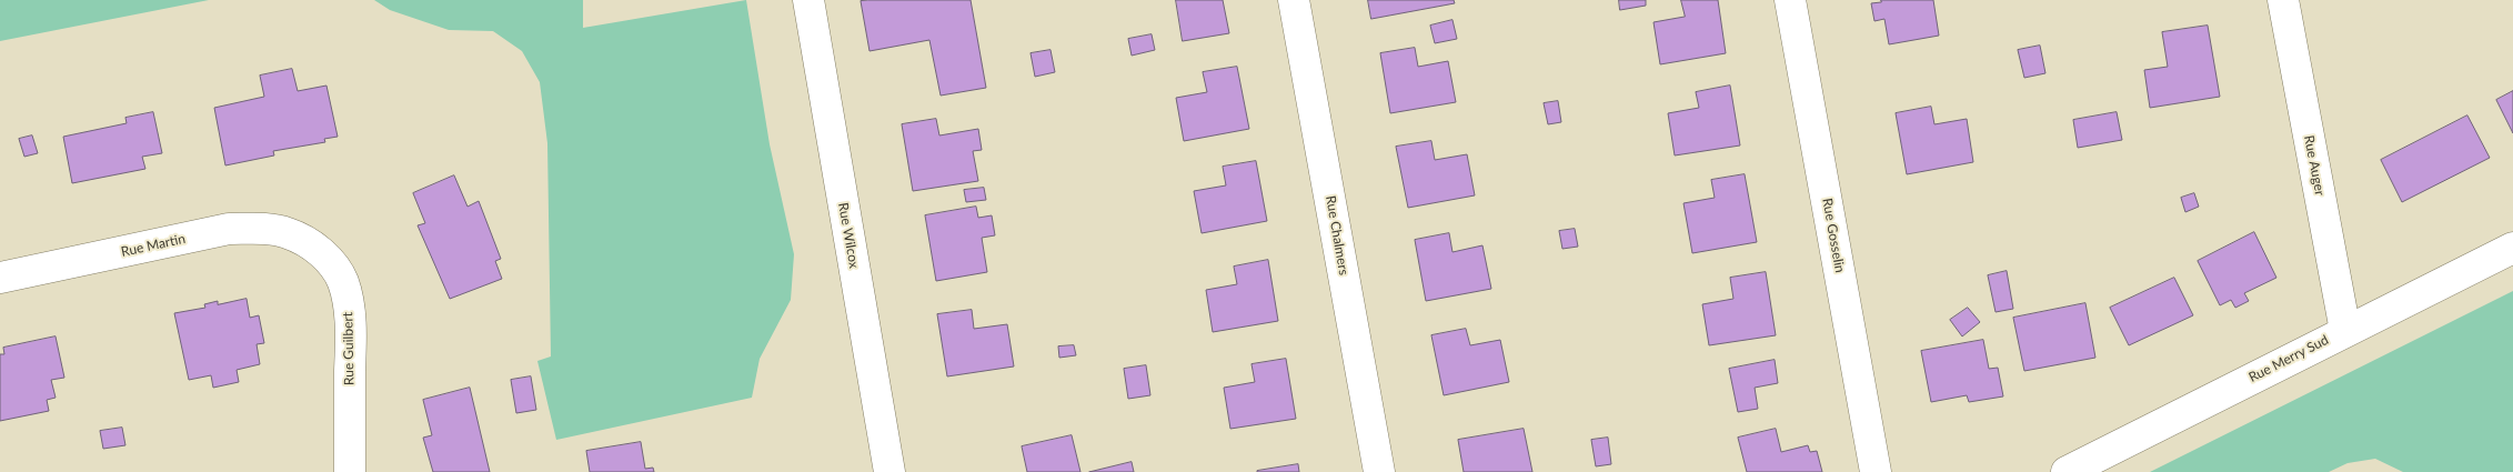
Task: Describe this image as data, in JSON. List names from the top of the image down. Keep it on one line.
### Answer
{"streets":{"street":["Rue Auger","Rue Wilcox","Rue Chalmers","Rue Gosselin","Rue Martin","Rue Guilbert","Rue Merry Sud"]},"crossings":[["Rue Auger","Rue Merry Sud"],["Rue Martin","Rue Guilbert"]]}
